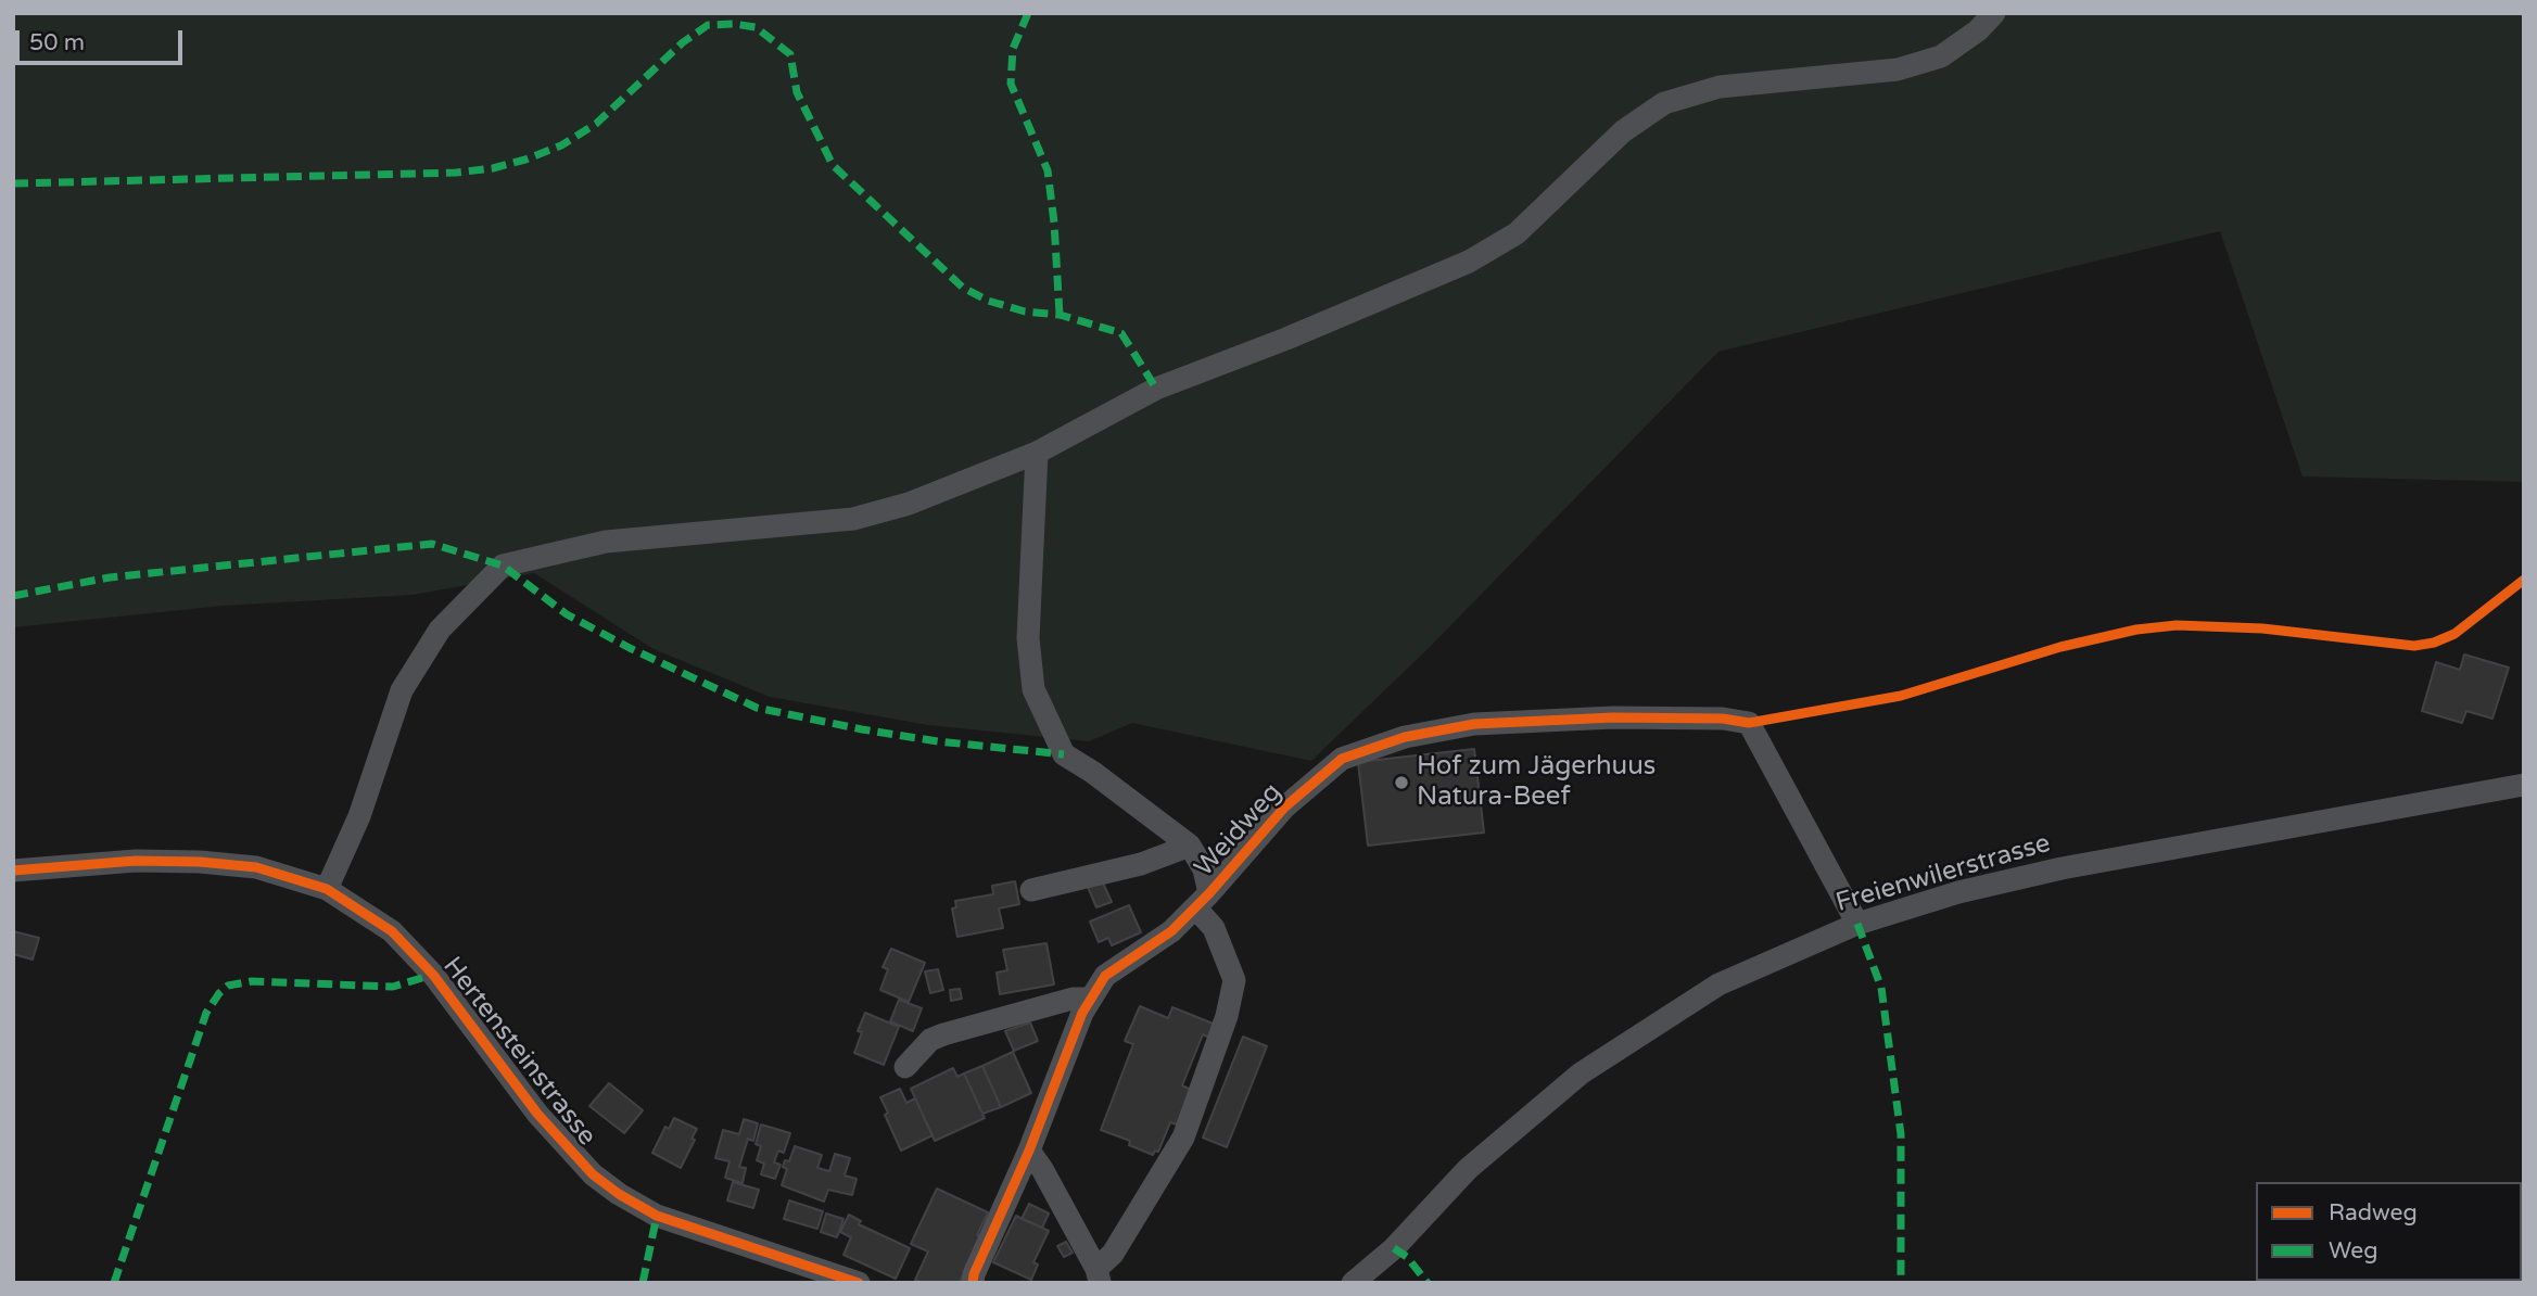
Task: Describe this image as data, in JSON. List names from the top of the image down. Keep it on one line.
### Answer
{"streets":{"street":["Weidweg","Freienwilerstrasse","Hertensteinstrasse"]},"crossings":[["Weidweg","Freienwilerstrasse"]],"places":["Hof zum Jägerhuus Natura-Beef"],"legend":["Radweg","Weg"],"scale_bar":"50 m"}
